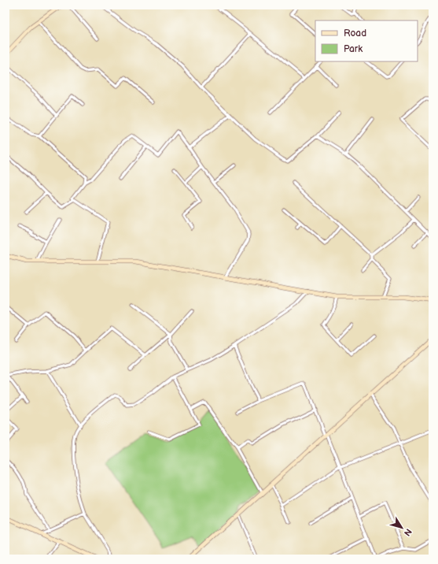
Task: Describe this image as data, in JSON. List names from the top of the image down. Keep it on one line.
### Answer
{"legend":["Road","Park"],"north":"bottom right"}
